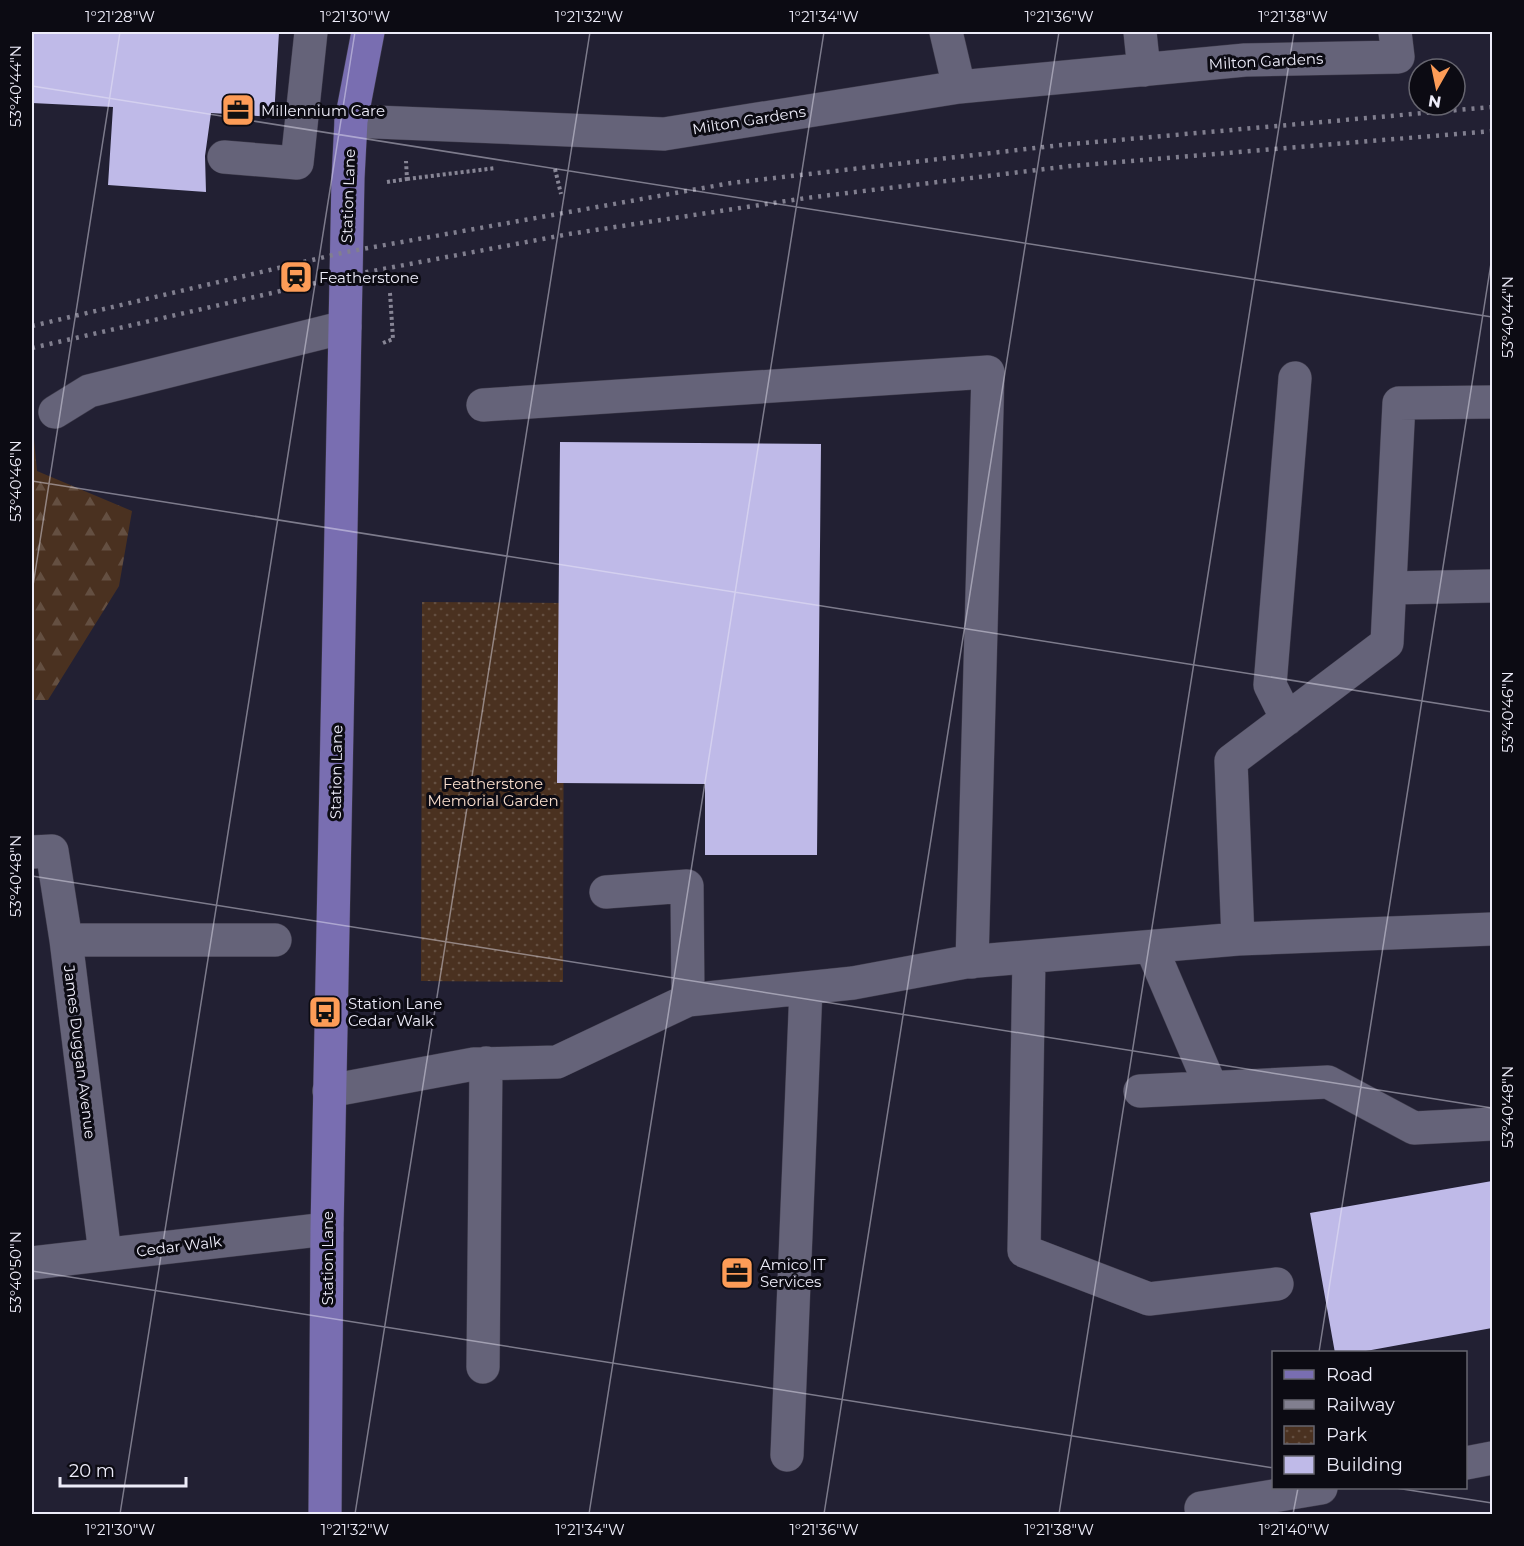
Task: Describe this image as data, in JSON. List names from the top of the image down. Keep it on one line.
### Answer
{"streets":{"main road":["Station Lane"],"street":["Milton Gardens","James Duggan Avenue","Cedar Walk"]},"crossings":[["Milton Gardens","Station Lane"],["Station Lane","Cedar Walk"],["James Duggan Avenue","Cedar Walk"]],"parks":["Featherstone Memorial Garden"],"places":{"office":["Millennium Care","Amico IT Services"],"station":["Featherstone"],"bus stop":["Station Lane Cedar Walk"]},"legend":["Road","Railway","Park","Building"],"scale_bar":"20 m","north":"bottom","coordinates":["1°21'28\"W","1°21'30\"W","1°21'32\"W","1°21'34\"W","1°21'36\"W","1°21'38\"W","53°40'44\"N","53°40'46\"N","53°40'48\"N","53°40'50\"N","1°21'40\"W"]}
